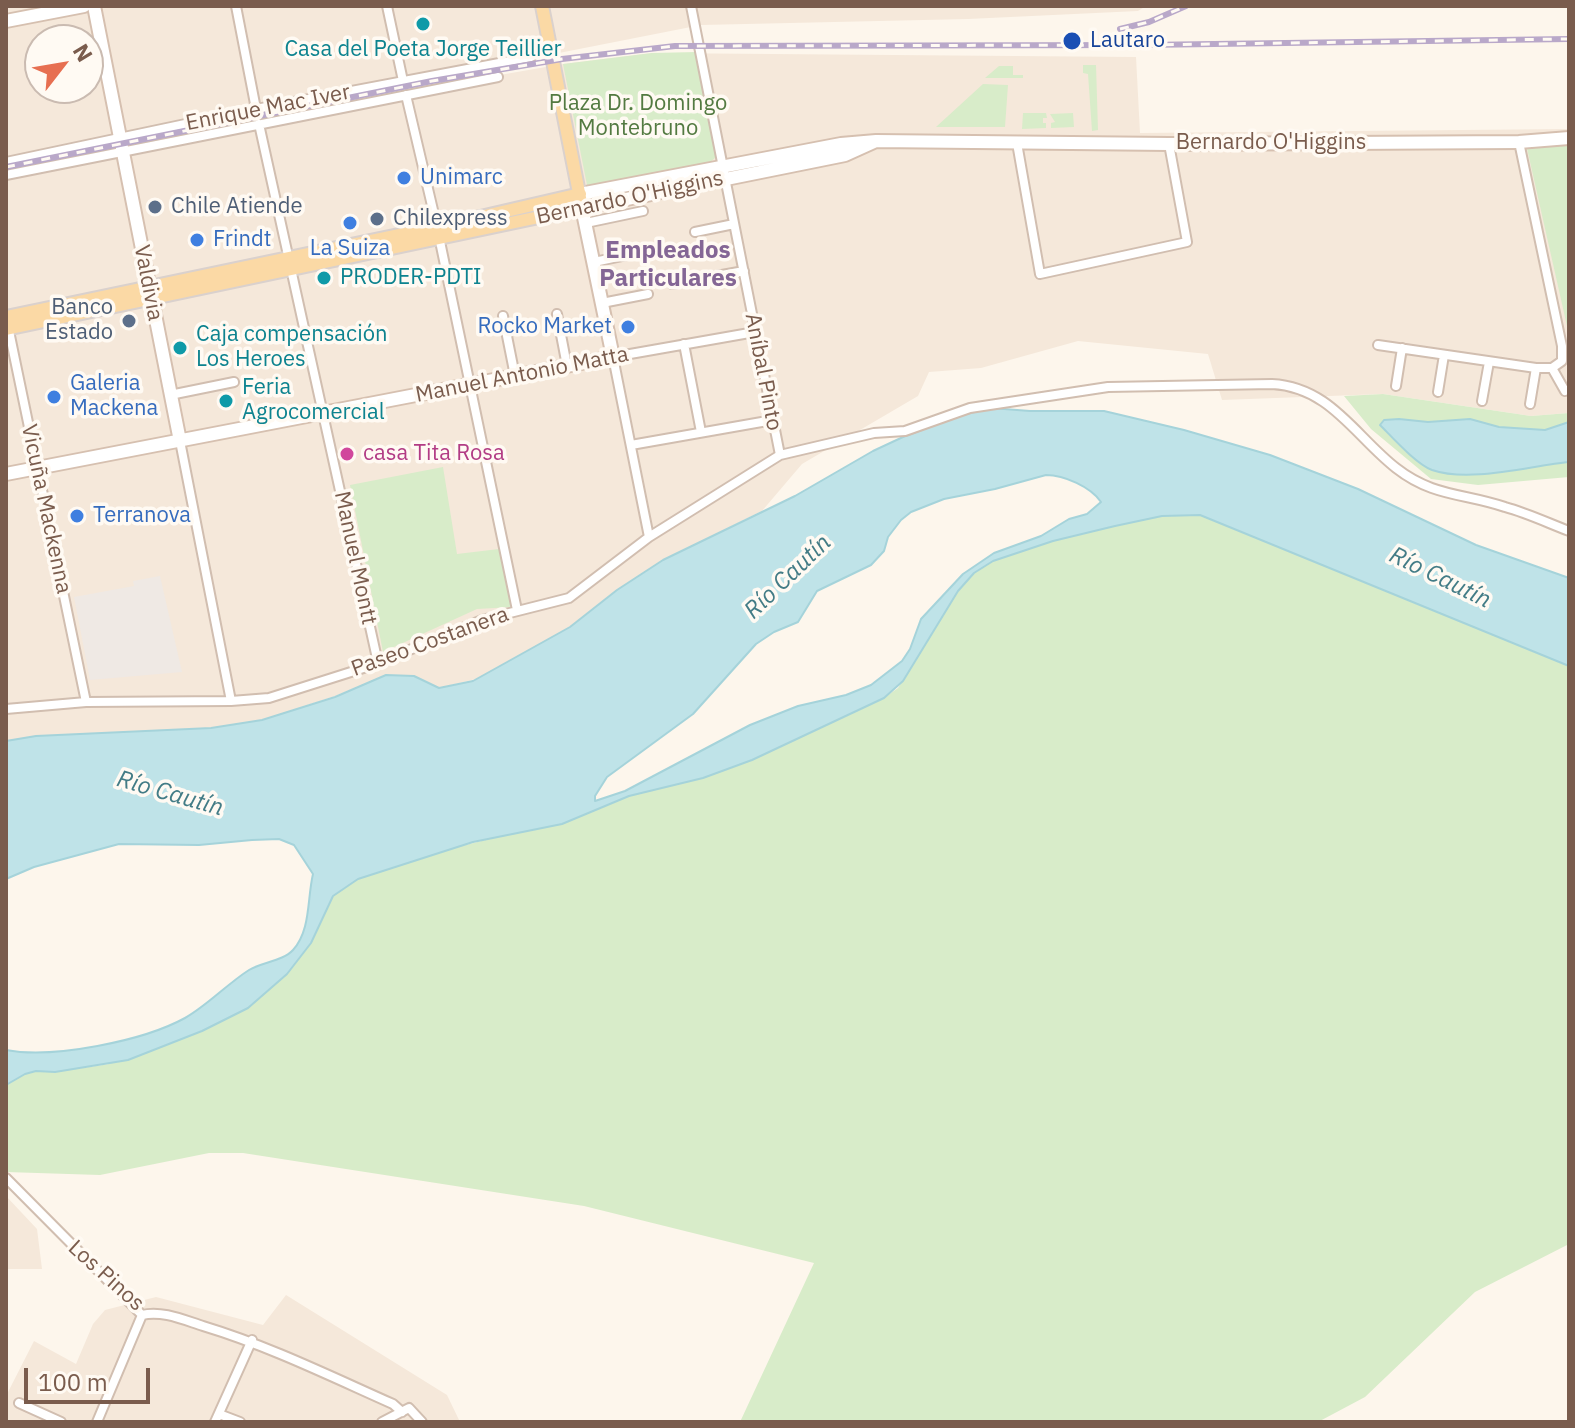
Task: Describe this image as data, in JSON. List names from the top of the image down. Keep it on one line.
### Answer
{"streets":{"main road":["Bernardo O'Higgins"],"street":["Enrique Mac Iver","Valdivia","Aníbal Pinto","Manuel Antonio Matta","Vicuña Mackenna","Manuel Montt","Paseo Costanera","Los Pinos"]},"crossings":[["Enrique Mac Iver","Valdivia"],["Enrique Mac Iver","Manuel Montt"],["Bernardo O'Higgins","Valdivia"],["Bernardo O'Higgins","Aníbal Pinto"],["Bernardo O'Higgins","Vicuña Mackenna"],["Bernardo O'Higgins","Manuel Montt"],["Valdivia","Manuel Antonio Matta"],["Valdivia","Paseo Costanera"],["Aníbal Pinto","Manuel Antonio Matta"],["Aníbal Pinto","Paseo Costanera"],["Manuel Antonio Matta","Vicuña Mackenna"],["Manuel Antonio Matta","Manuel Montt"],["Vicuña Mackenna","Paseo Costanera"],["Manuel Montt","Paseo Costanera"]],"districts":["Empleados Particulares"],"water":["Río Cautín"],"parks":["Plaza Dr. Domingo Montebruno"],"places":["Casa del Poeta Jorge Teillier","Lautaro","Unimarc","Chile Atiende","Chilexpress","La Suiza","Frindt","PRODER-PDTI","Banco Estado","Rocko Market","Caja compensación Los Heroes","Galeria Mackena","Feria Agrocomercial","casa Tita Rosa","Terranova"],"scale_bar":"100 m","north":"top right"}
